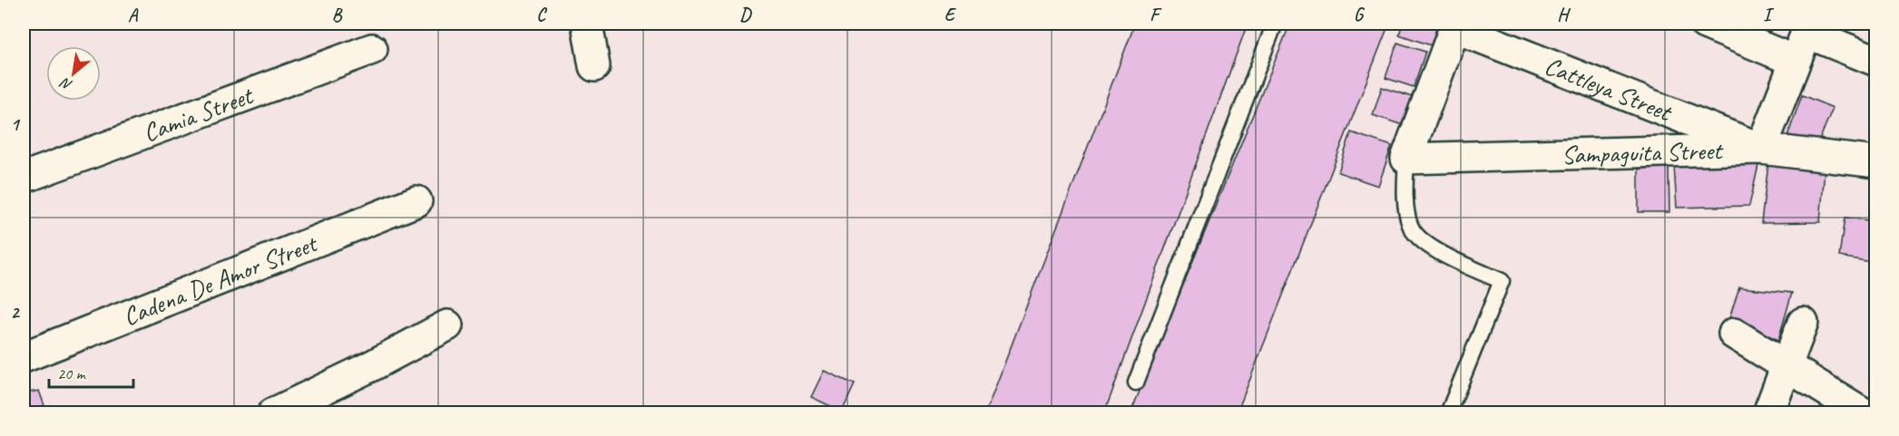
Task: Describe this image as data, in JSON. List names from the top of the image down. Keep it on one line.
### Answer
{"streets":{"street":["Cattleya Street","Camia Street","Sampaguita Street","Cadena De Amor Street"]},"crossings":[["Cattleya Street","Sampaguita Street"]],"scale_bar":"20 m","north":"bottom left","grid":{"columns":["A","B","C","D","E","F","G","H","I"],"rows":["1","2"]}}
